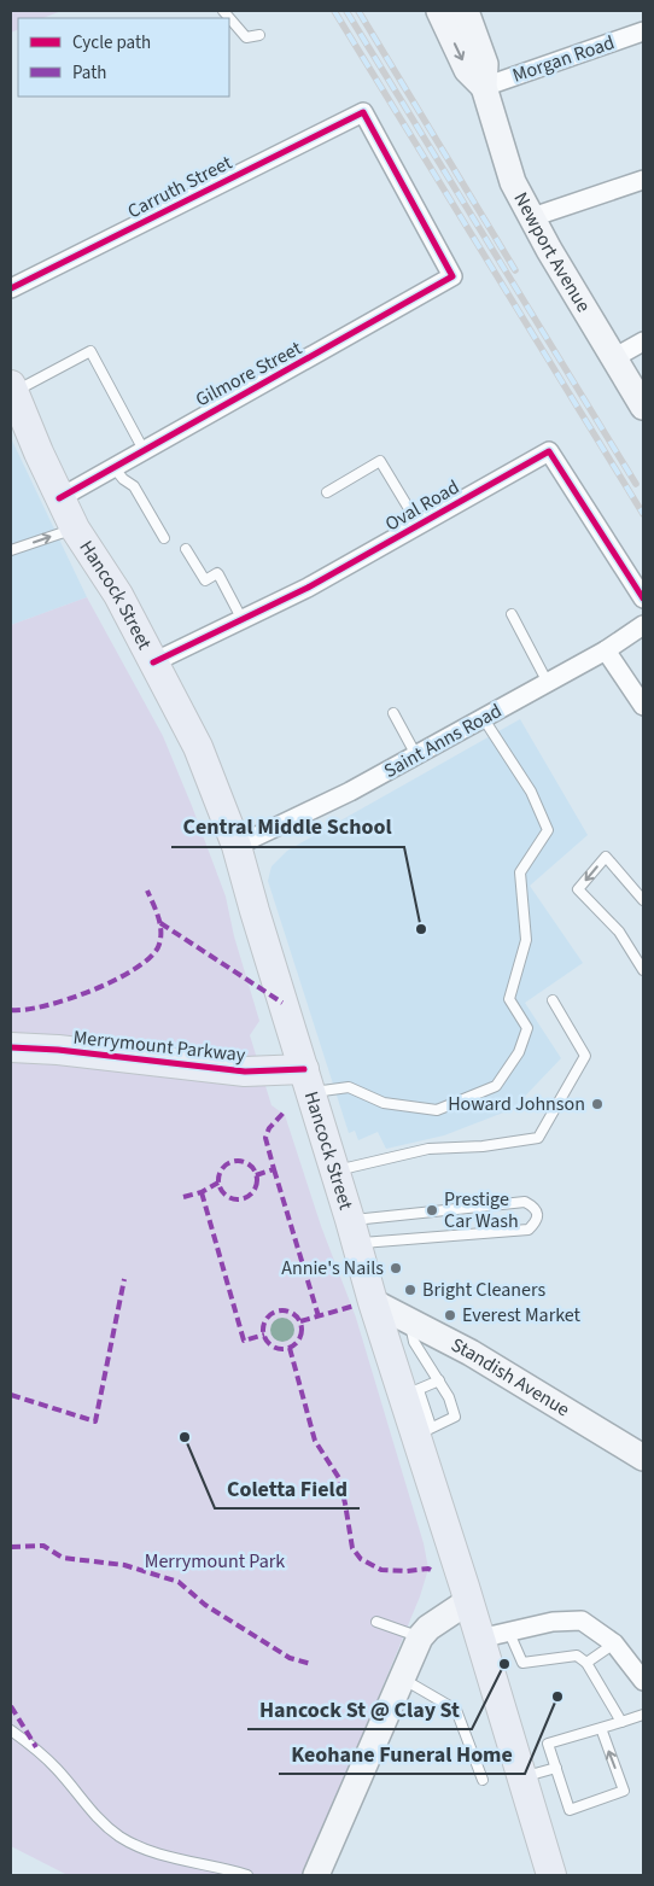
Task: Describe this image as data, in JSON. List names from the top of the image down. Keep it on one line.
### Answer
{"streets":{"main road":["Hancock Street","Merrymount Parkway"],"street":["Morgan Road","Carruth Street","Newport Avenue","Gilmore Street","Oval Road","Saint Anns Road","Standish Avenue"]},"crossings":[["Morgan Road","Newport Avenue"],["Carruth Street","Gilmore Street"],["Gilmore Street","Hancock Street"],["Oval Road","Hancock Street"],["Hancock Street","Saint Anns Road"],["Hancock Street","Merrymount Parkway"],["Hancock Street","Standish Avenue"]],"parks":["Merrymount Park"],"places":["Central Middle School","Howard Johnson","Prestige Car Wash","Annie's Nails","Bright Cleaners","Everest Market","Coletta Field","Hancock St @ Clay St","Keohane Funeral Home"],"legend":["Cycle path","Path"]}
